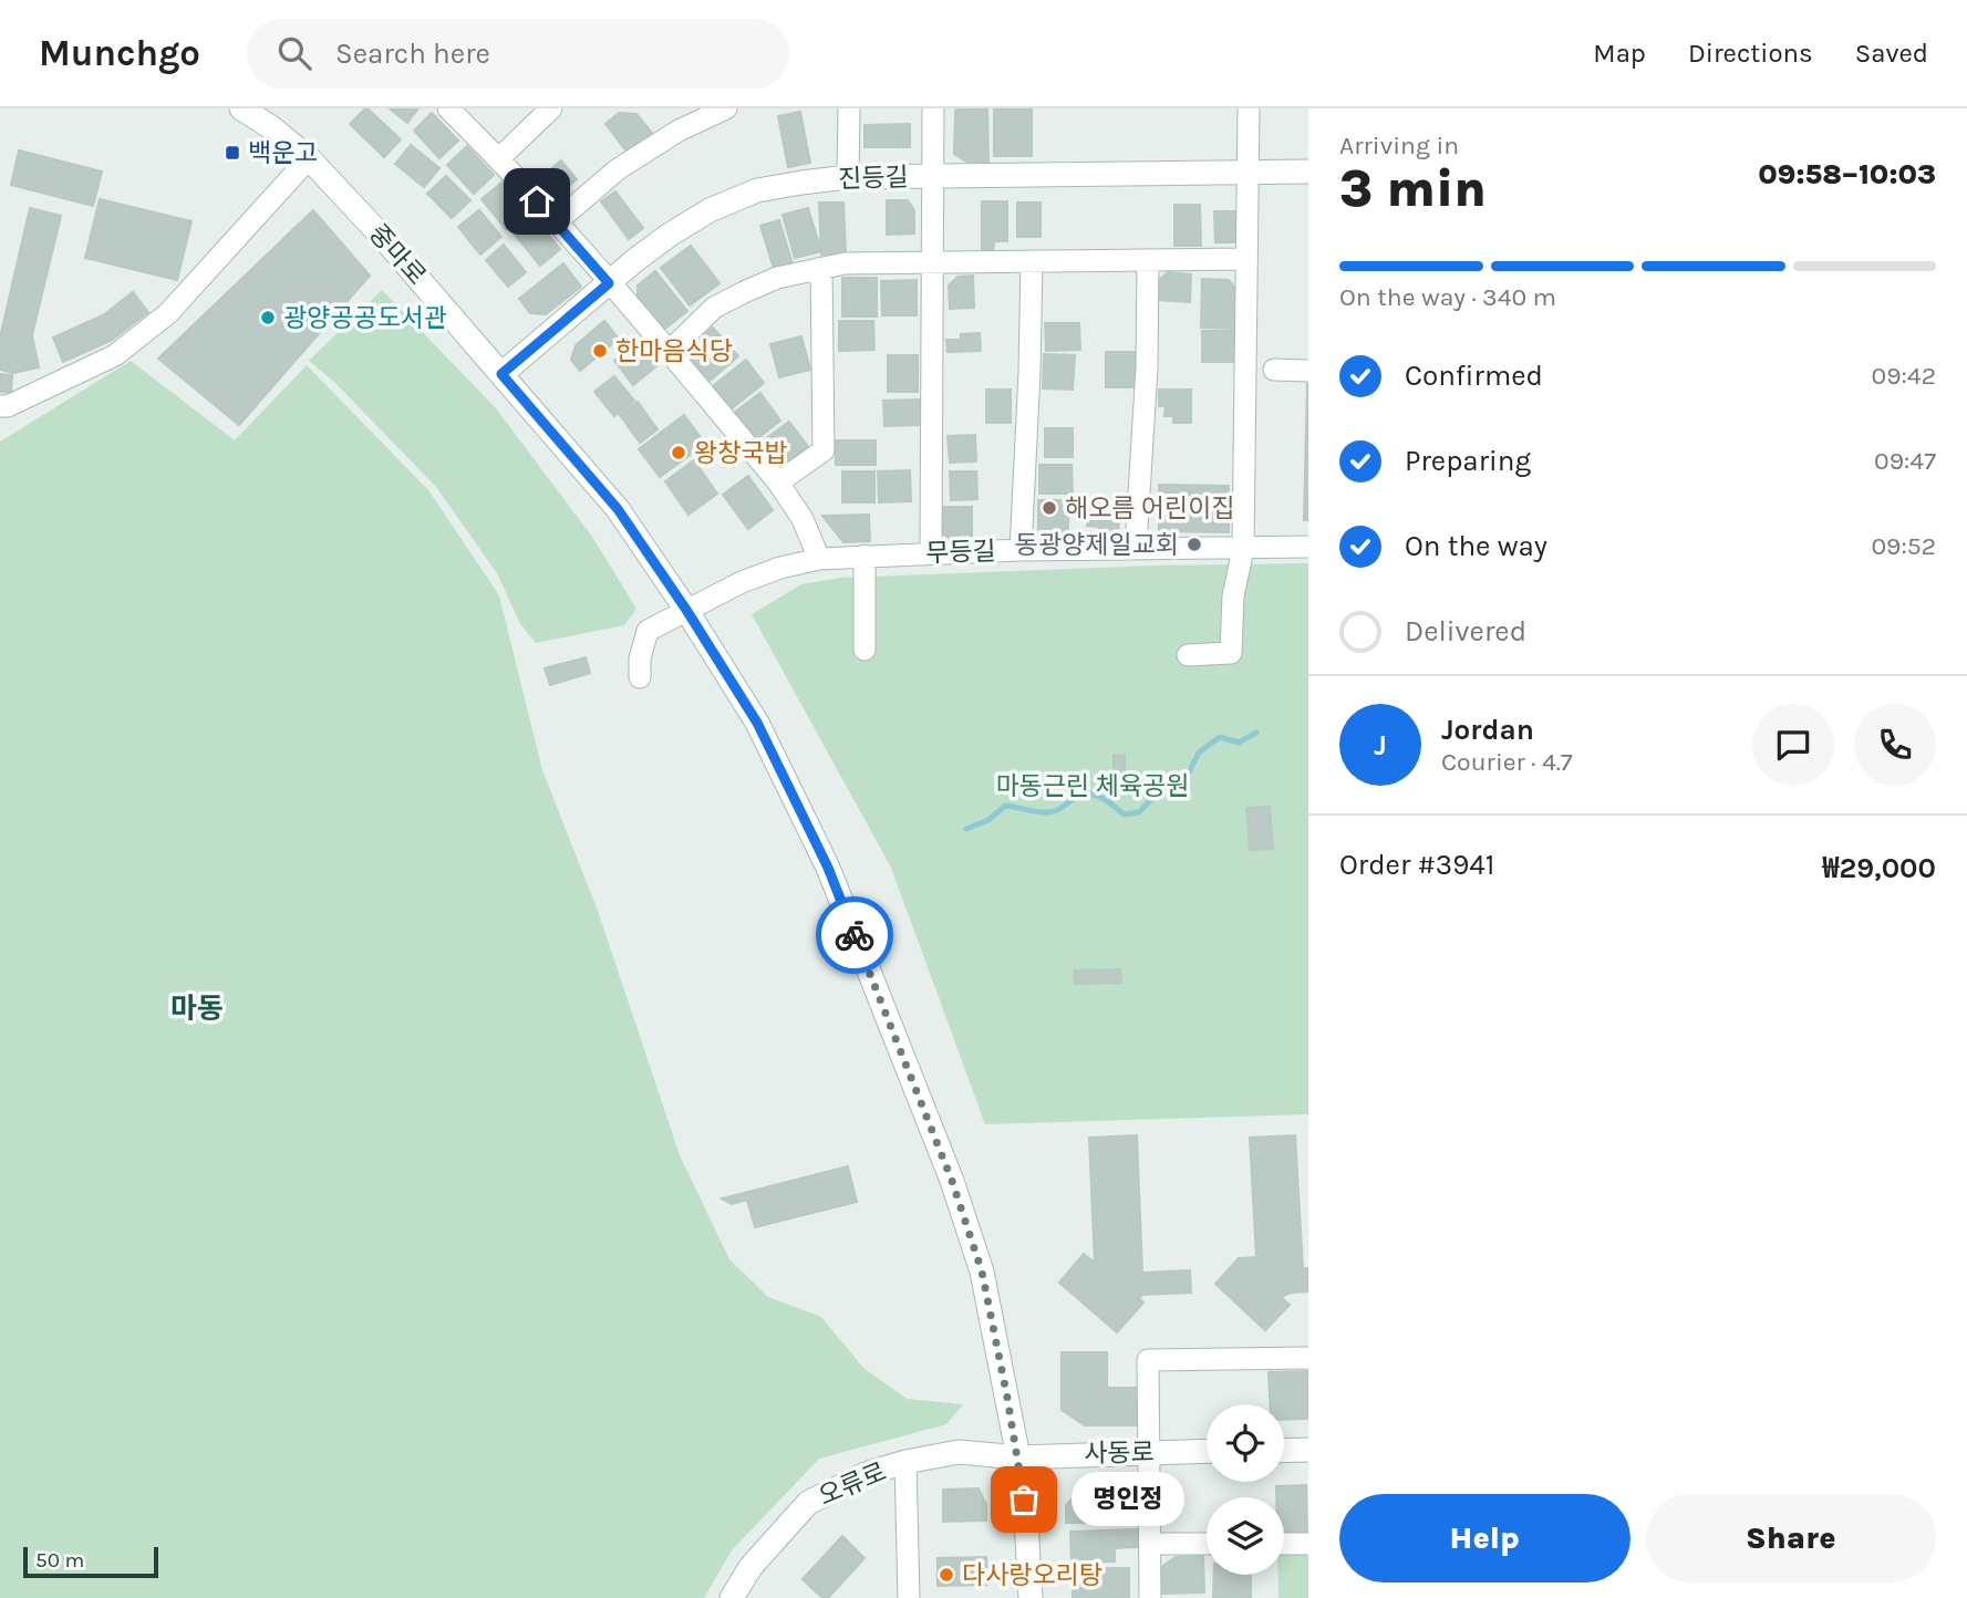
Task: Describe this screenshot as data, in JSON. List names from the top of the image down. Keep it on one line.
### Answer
{"streets":{"main road":["진등길","중마로","사동로","오류로"],"street":["무등길"]},"crossings":[["진등길","중마로"],["중마로","무등길"],["중마로","사동로"],["중마로","오류로"],["사동로","오류로"]],"districts":["마동"],"parks":["마동근린 체육공원"],"places":{"transit":["백운고"],"other":["광양공공도서관","한마음식당","왕창국밥","해오름 어린이집","동광양제일교회","명인정","다사랑오리탕"]},"scale_bar":"50 m","page":{"header":"Munchgo","search":"Search here","nav":["Map","Directions","Saved"],"heading":["3 min","Arriving in","09:58–10:03"],"panel":["Jordan","Courier · 4.7","Order #3941","₩29,000"],"bar":"On the way · 340 m","list":[["Confirmed","09:42"],["Preparing","09:47"],["On the way","09:52"],"Delivered"],"round":"J","bubble":"명인정","buttons":["Help","Share"],"scale":"50 m"}}
